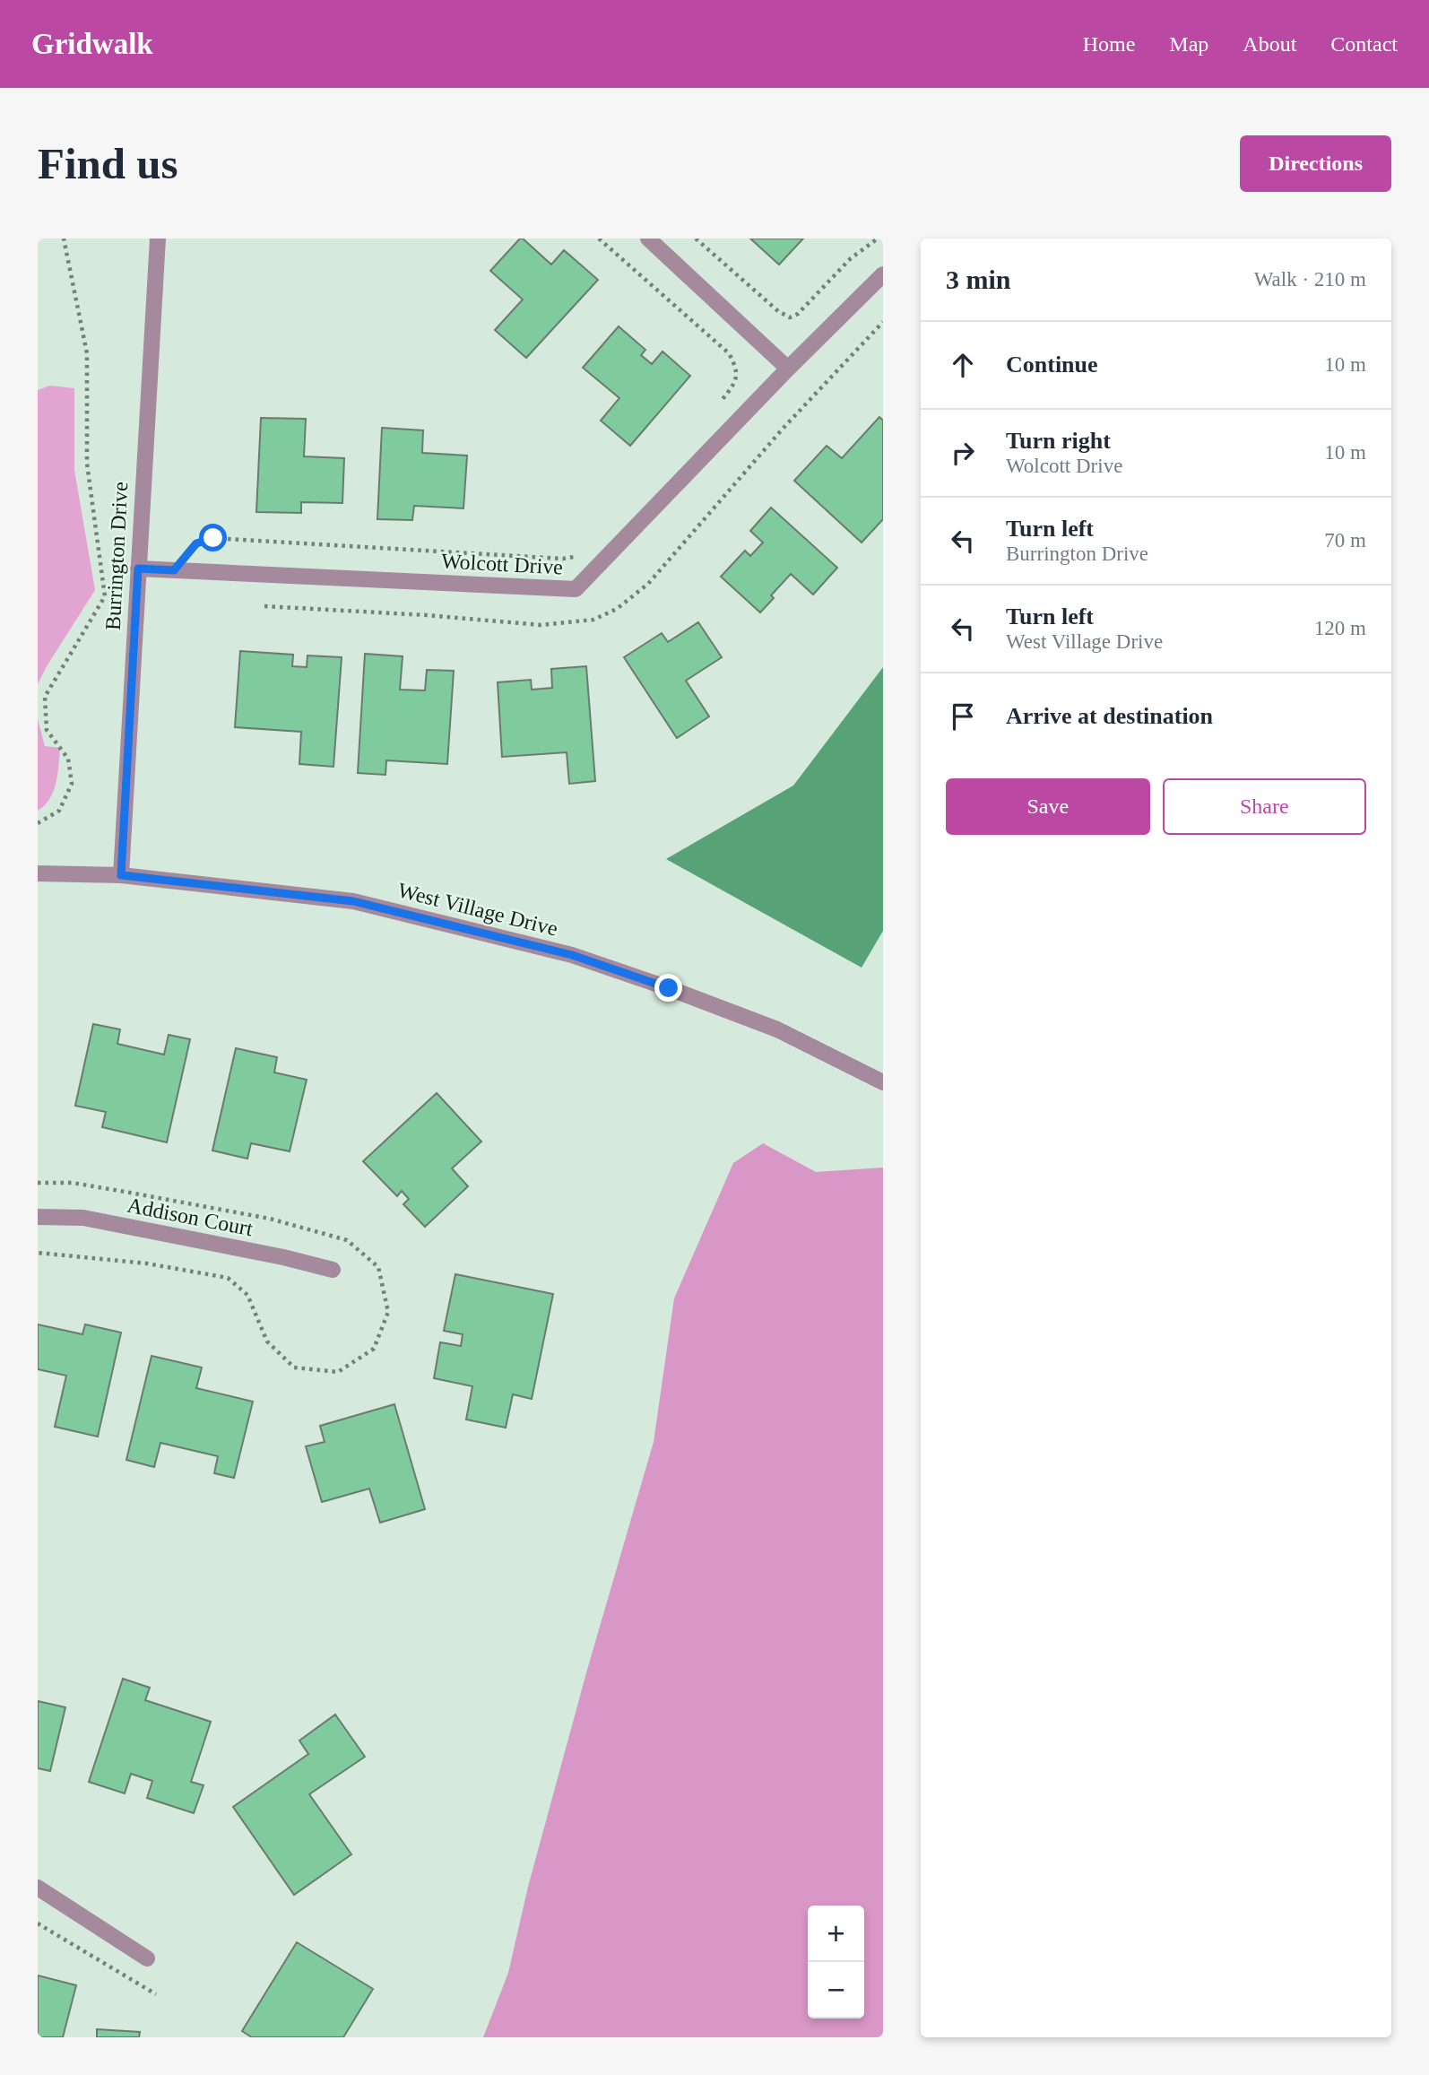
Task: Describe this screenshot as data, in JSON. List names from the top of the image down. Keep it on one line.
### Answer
{"streets":{"street":["Burrington Drive","Wolcott Drive","West Village Drive","Addison Court"]},"crossings":[["Burrington Drive","Wolcott Drive"],["Burrington Drive","West Village Drive"]],"page":{"header":"Gridwalk","nav":["Home","Map","About","Contact"],"buttons":["Directions",["Save","Share"]],"title":"Find us","heading":["3 min","Walk · 210 m"],"list":[["Continue","10 m"],["Turn right","Wolcott Drive","10 m"],["Turn left","Burrington Drive","70 m"],["Turn left","West Village Drive","120 m"],"Arrive at destination"],"map_buttons":["+","−"]}}
